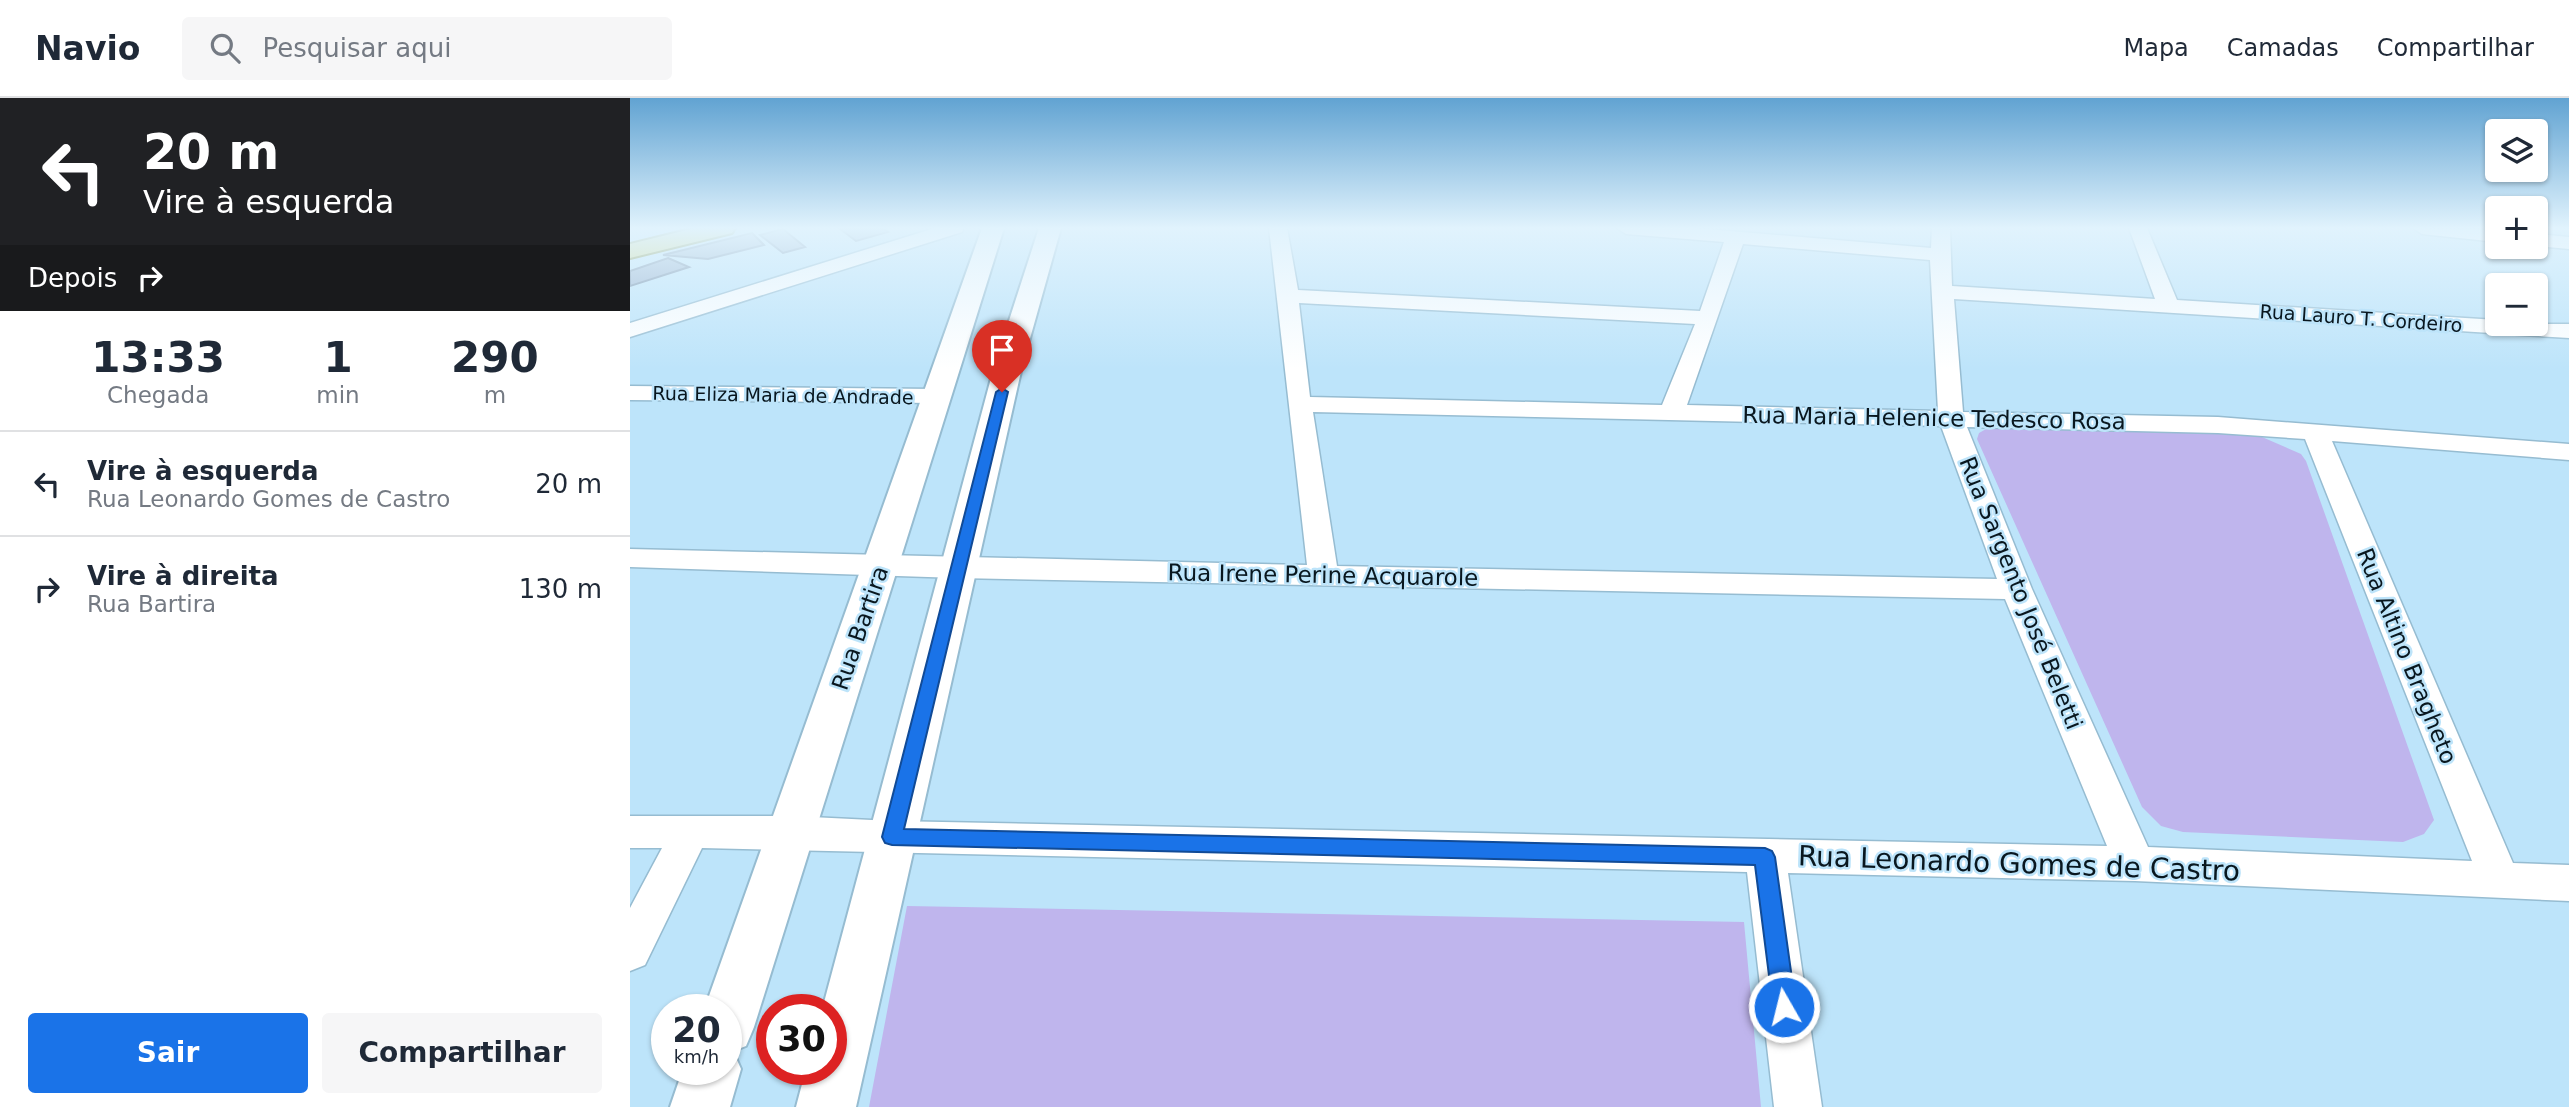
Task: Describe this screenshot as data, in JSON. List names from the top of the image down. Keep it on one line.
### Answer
{"streets":{"street":["Rua Lauro T. Cordeiro","Rua Eliza Maria de Andrade","Rua Maria Helenice Tedesco Rosa","Rua Irene Perine Acquarole","Rua Sargento José Beletti","Rua Bartira","Rua Altino Bragheto","Rua Leonardo Gomes de Castro"]},"crossings":[["Rua Lauro T. Cordeiro","Rua Sargento José Beletti"],["Rua Eliza Maria de Andrade","Rua Bartira"],["Rua Maria Helenice Tedesco Rosa","Rua Sargento José Beletti"],["Rua Maria Helenice Tedesco Rosa","Rua Altino Bragheto"],["Rua Irene Perine Acquarole","Rua Sargento José Beletti"],["Rua Irene Perine Acquarole","Rua Bartira"],["Rua Sargento José Beletti","Rua Leonardo Gomes de Castro"],["Rua Bartira","Rua Leonardo Gomes de Castro"],["Rua Altino Bragheto","Rua Leonardo Gomes de Castro"]],"page":{"header":"Navio","search":"Pesquisar aqui","nav":["Mapa","Camadas","Compartilhar"],"turn":["20 m","Vire à esquerda"],"map_buttons":["+","−"],"then":"Depois","eta":["13:33","Chegada","1","min","290","m"],"list":[{"name":"Vire à esquerda","note":"Rua Leonardo Gomes de Castro","value":"20 m"},{"name":"Vire à direita","note":"Rua Bartira","value":"130 m"}],"speed":"20 km/h","limit":"30","buttons":["Sair","Compartilhar"]}}
